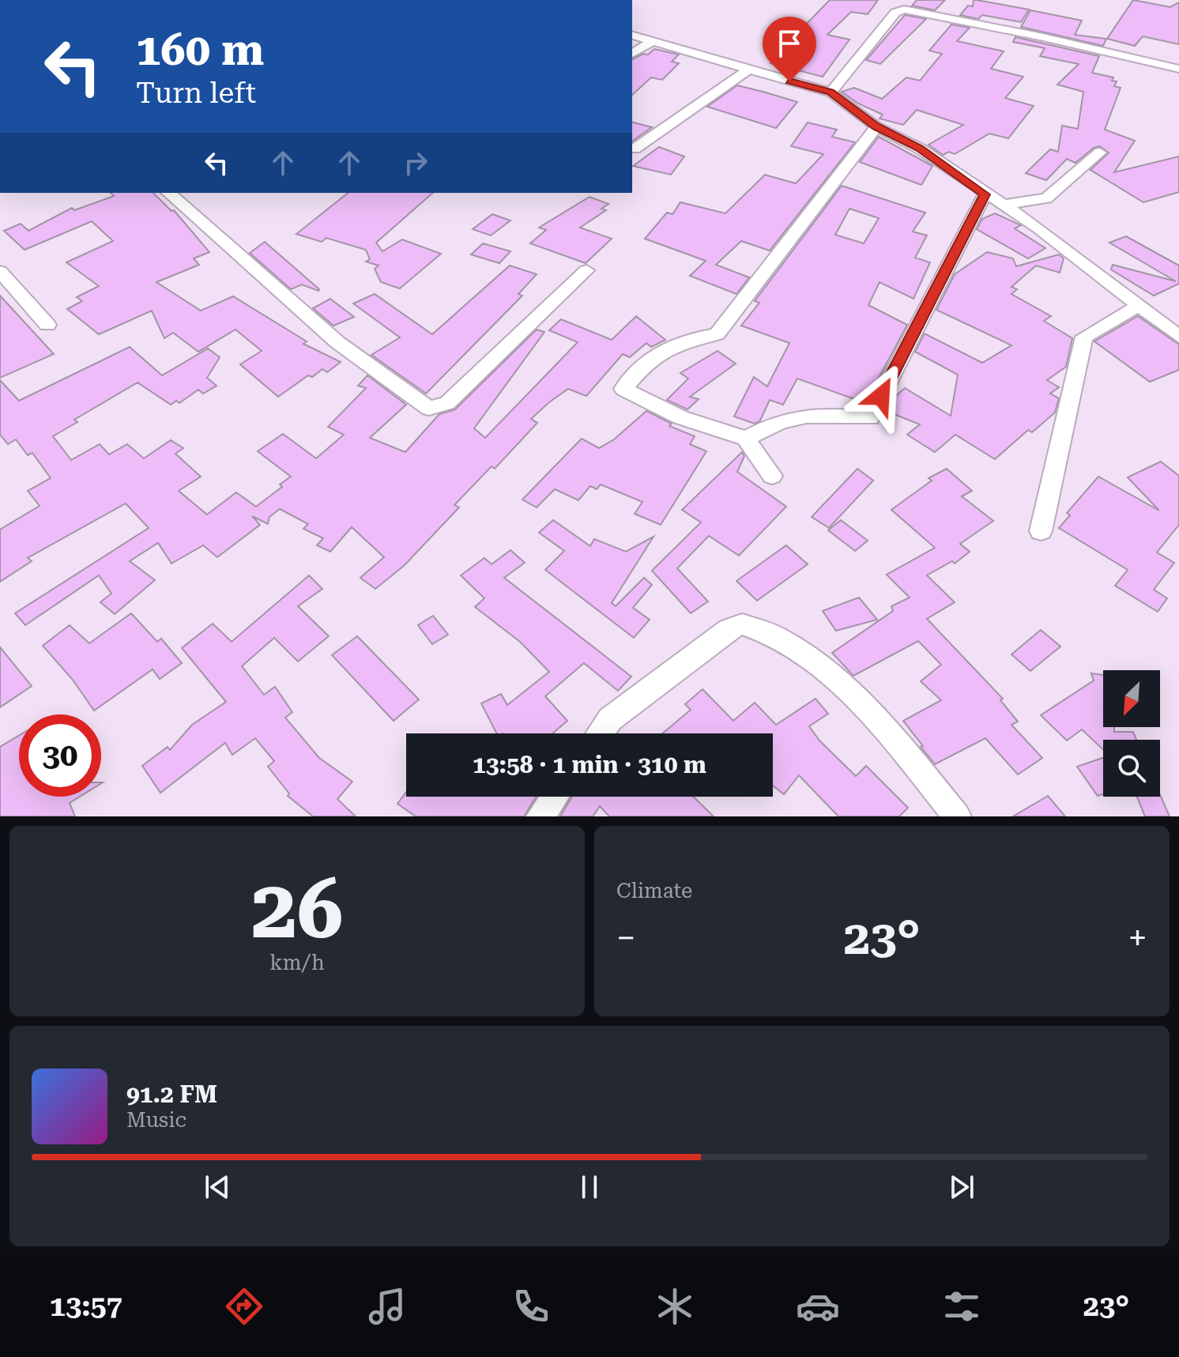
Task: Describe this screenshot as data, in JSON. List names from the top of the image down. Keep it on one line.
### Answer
{"north":"bottom left","page":{"turn":["160 m","Turn left"],"limit":"30","trip":"13:58 · 1 min · 310 m","tile":[["26","km/h"],"Climate"],"heat":["−","23°","+"],"song":["91.2 FM","Music"],"tabs":["13:57","23°"]}}
